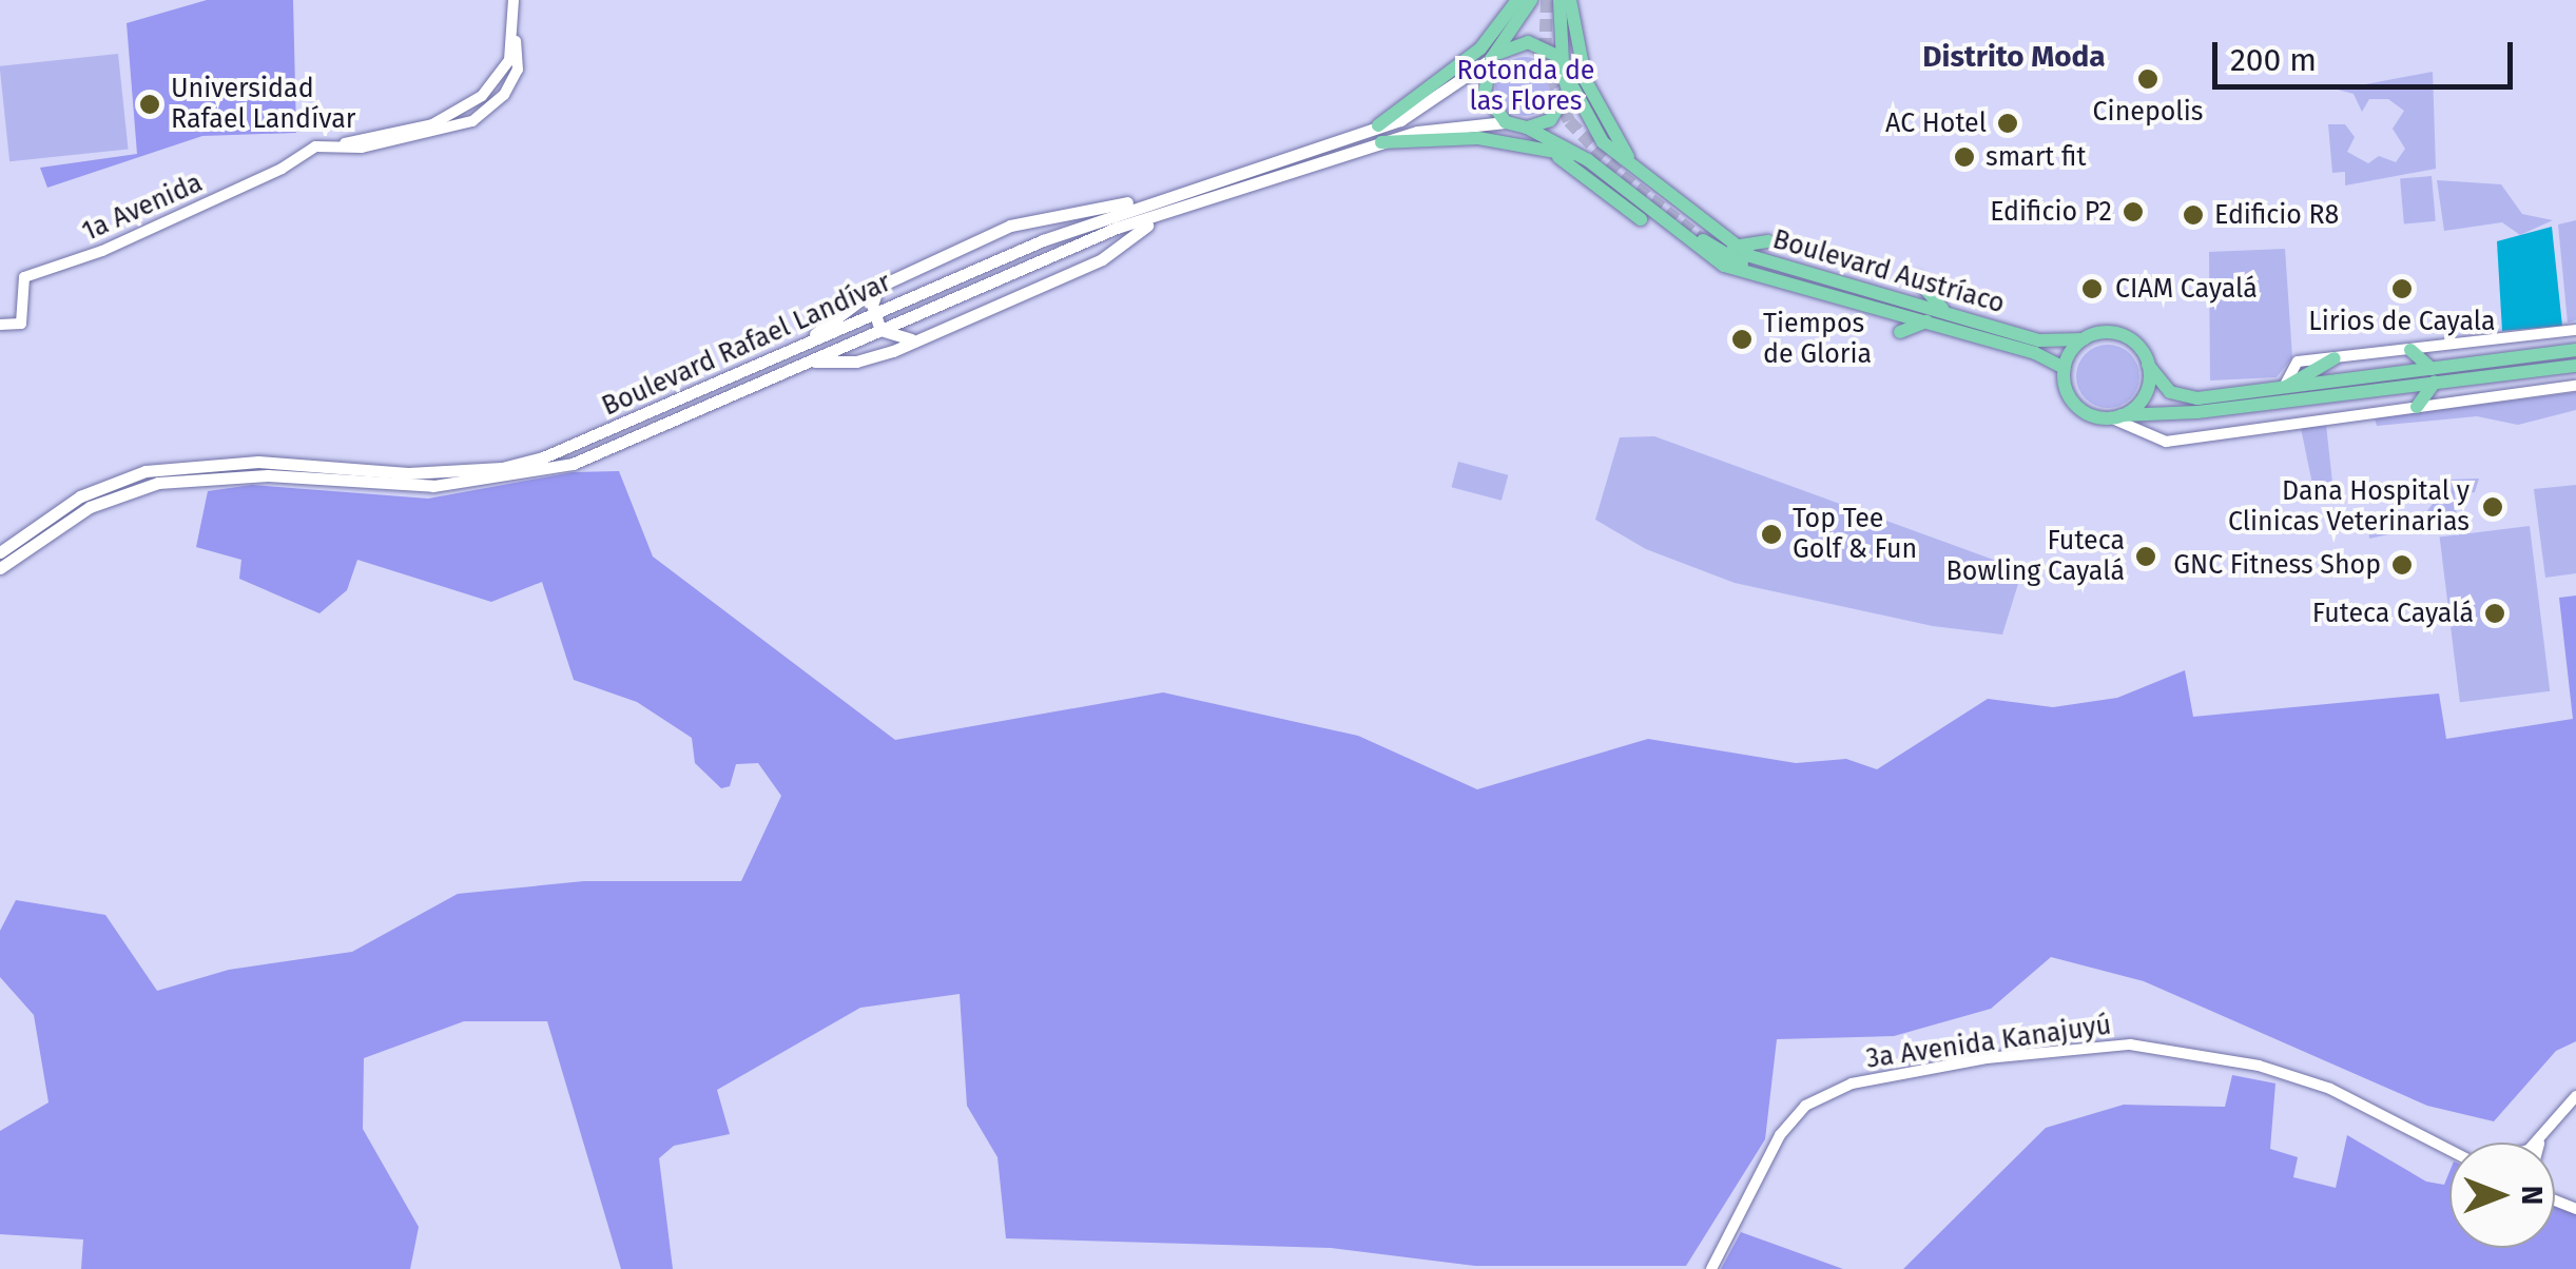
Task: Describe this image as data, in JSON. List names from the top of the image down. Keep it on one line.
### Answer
{"streets":{"main road":["Boulevard Austríaco","Boulevard Rafael Landívar"],"street":["1a Avenida","3a Avenida Kanajuyú"]},"crossings":[["Boulevard Austríaco","Boulevard Rafael Landívar"]],"districts":["Distrito Moda"],"parks":["Rotonda de las Flores"],"places":["Cinepolis","Universidad Rafael Landívar","AC Hotel","smart fit","Edificio P2","Edificio R8","CIAM Cayalá","Lirios de Cayala","Tiempos de Gloria","Dana Hospital y Clinicas Veterinarias","Top Tee Golf & Fun","Futeca Bowling Cayalá","GNC Fitness Shop","Futeca Cayalá"],"scale_bar":"200 m","north":"right"}
